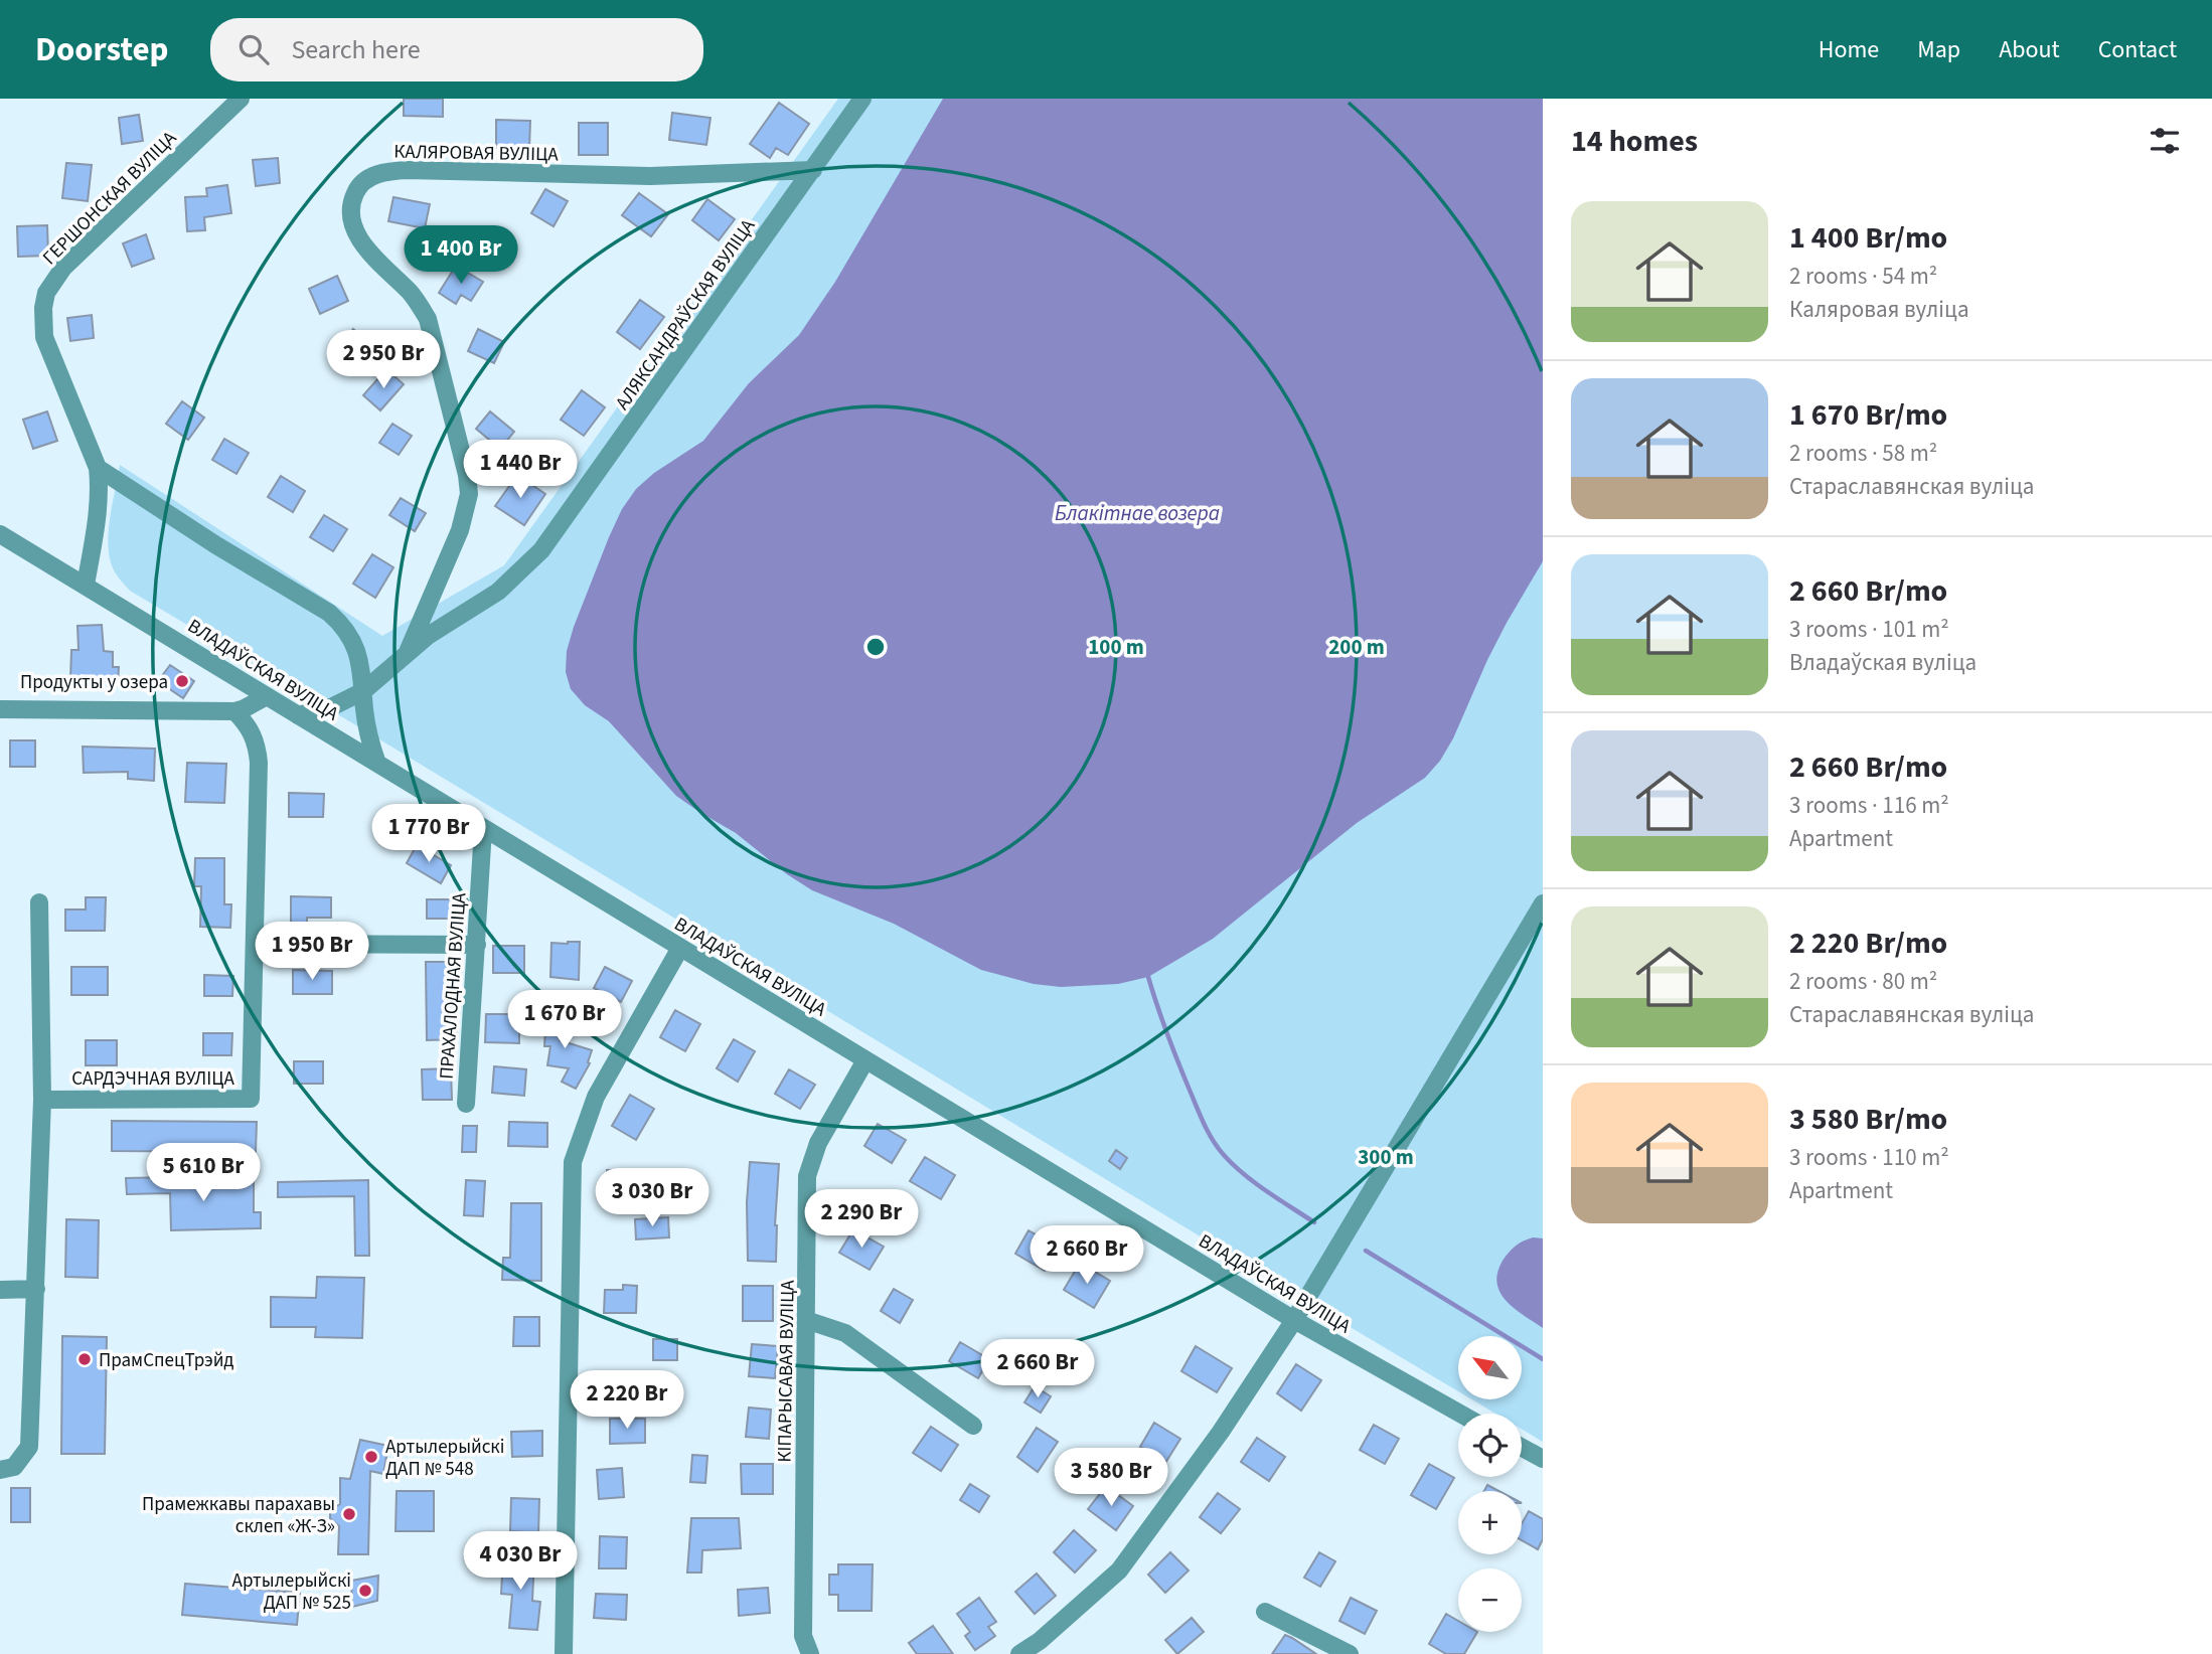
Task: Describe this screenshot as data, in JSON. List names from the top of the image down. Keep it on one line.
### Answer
{"streets":{"street":["КАЛЯРОВАЯ ВУЛІЦА","ГЕРШОНСКАЯ ВУЛІЦА","АЛЯКСАНДРАЎСКАЯ ВУЛІЦА","ВЛАДАЎСКАЯ ВУЛІЦА","ПРАХАЛОДНАЯ ВУЛІЦА","САРДЭЧНАЯ ВУЛІЦА","КІПАРЫСАВАЯ ВУЛІЦА"]},"crossings":[["КАЛЯРОВАЯ ВУЛІЦА","АЛЯКСАНДРАЎСКАЯ ВУЛІЦА"],["ГЕРШОНСКАЯ ВУЛІЦА","ВЛАДАЎСКАЯ ВУЛІЦА"],["АЛЯКСАНДРАЎСКАЯ ВУЛІЦА","ВЛАДАЎСКАЯ ВУЛІЦА"],["ВЛАДАЎСКАЯ ВУЛІЦА","ПРАХАЛОДНАЯ ВУЛІЦА"],["ВЛАДАЎСКАЯ ВУЛІЦА","КІПАРЫСАВАЯ ВУЛІЦА"]],"water":["Блакітнае возера"],"places":["Продукты у озера","ПрамСпецТрэйд","Артылерыйскі ДАП № 548","Прамежкавы парахавы склеп «Ж-З»","Артылерыйскі ДАП № 525"],"north":"top left","page":{"header":"Doorstep","search":"Search here","nav":["Home","Map","About","Contact"],"heading":"14 homes","list":[{"name":"1 400 Br/mo","note":"2 rooms · 54 m² · Каляровая вуліца"},{"name":"1 670 Br/mo","note":"2 rooms · 58 m² · Стараславянская вуліца"},{"name":"2 660 Br/mo","note":"3 rooms · 101 m² · Владаўская вуліца"},{"name":"2 660 Br/mo","note":"3 rooms · 116 m² · Apartment"},{"name":"2 220 Br/mo","note":"2 rooms · 80 m² · Стараславянская вуліца"},{"name":"3 580 Br/mo","note":"3 rooms · 110 m² · Apartment"}],"price":["1 400 Br","2 950 Br","1 440 Br","1 770 Br","1 950 Br","1 670 Br","5 610 Br","3 030 Br","2 290 Br","2 660 Br","2 660 Br","2 220 Br","3 580 Br","4 030 Br"],"map_buttons":["+","−"]},"rings":["100 m","200 m","300 m"]}
